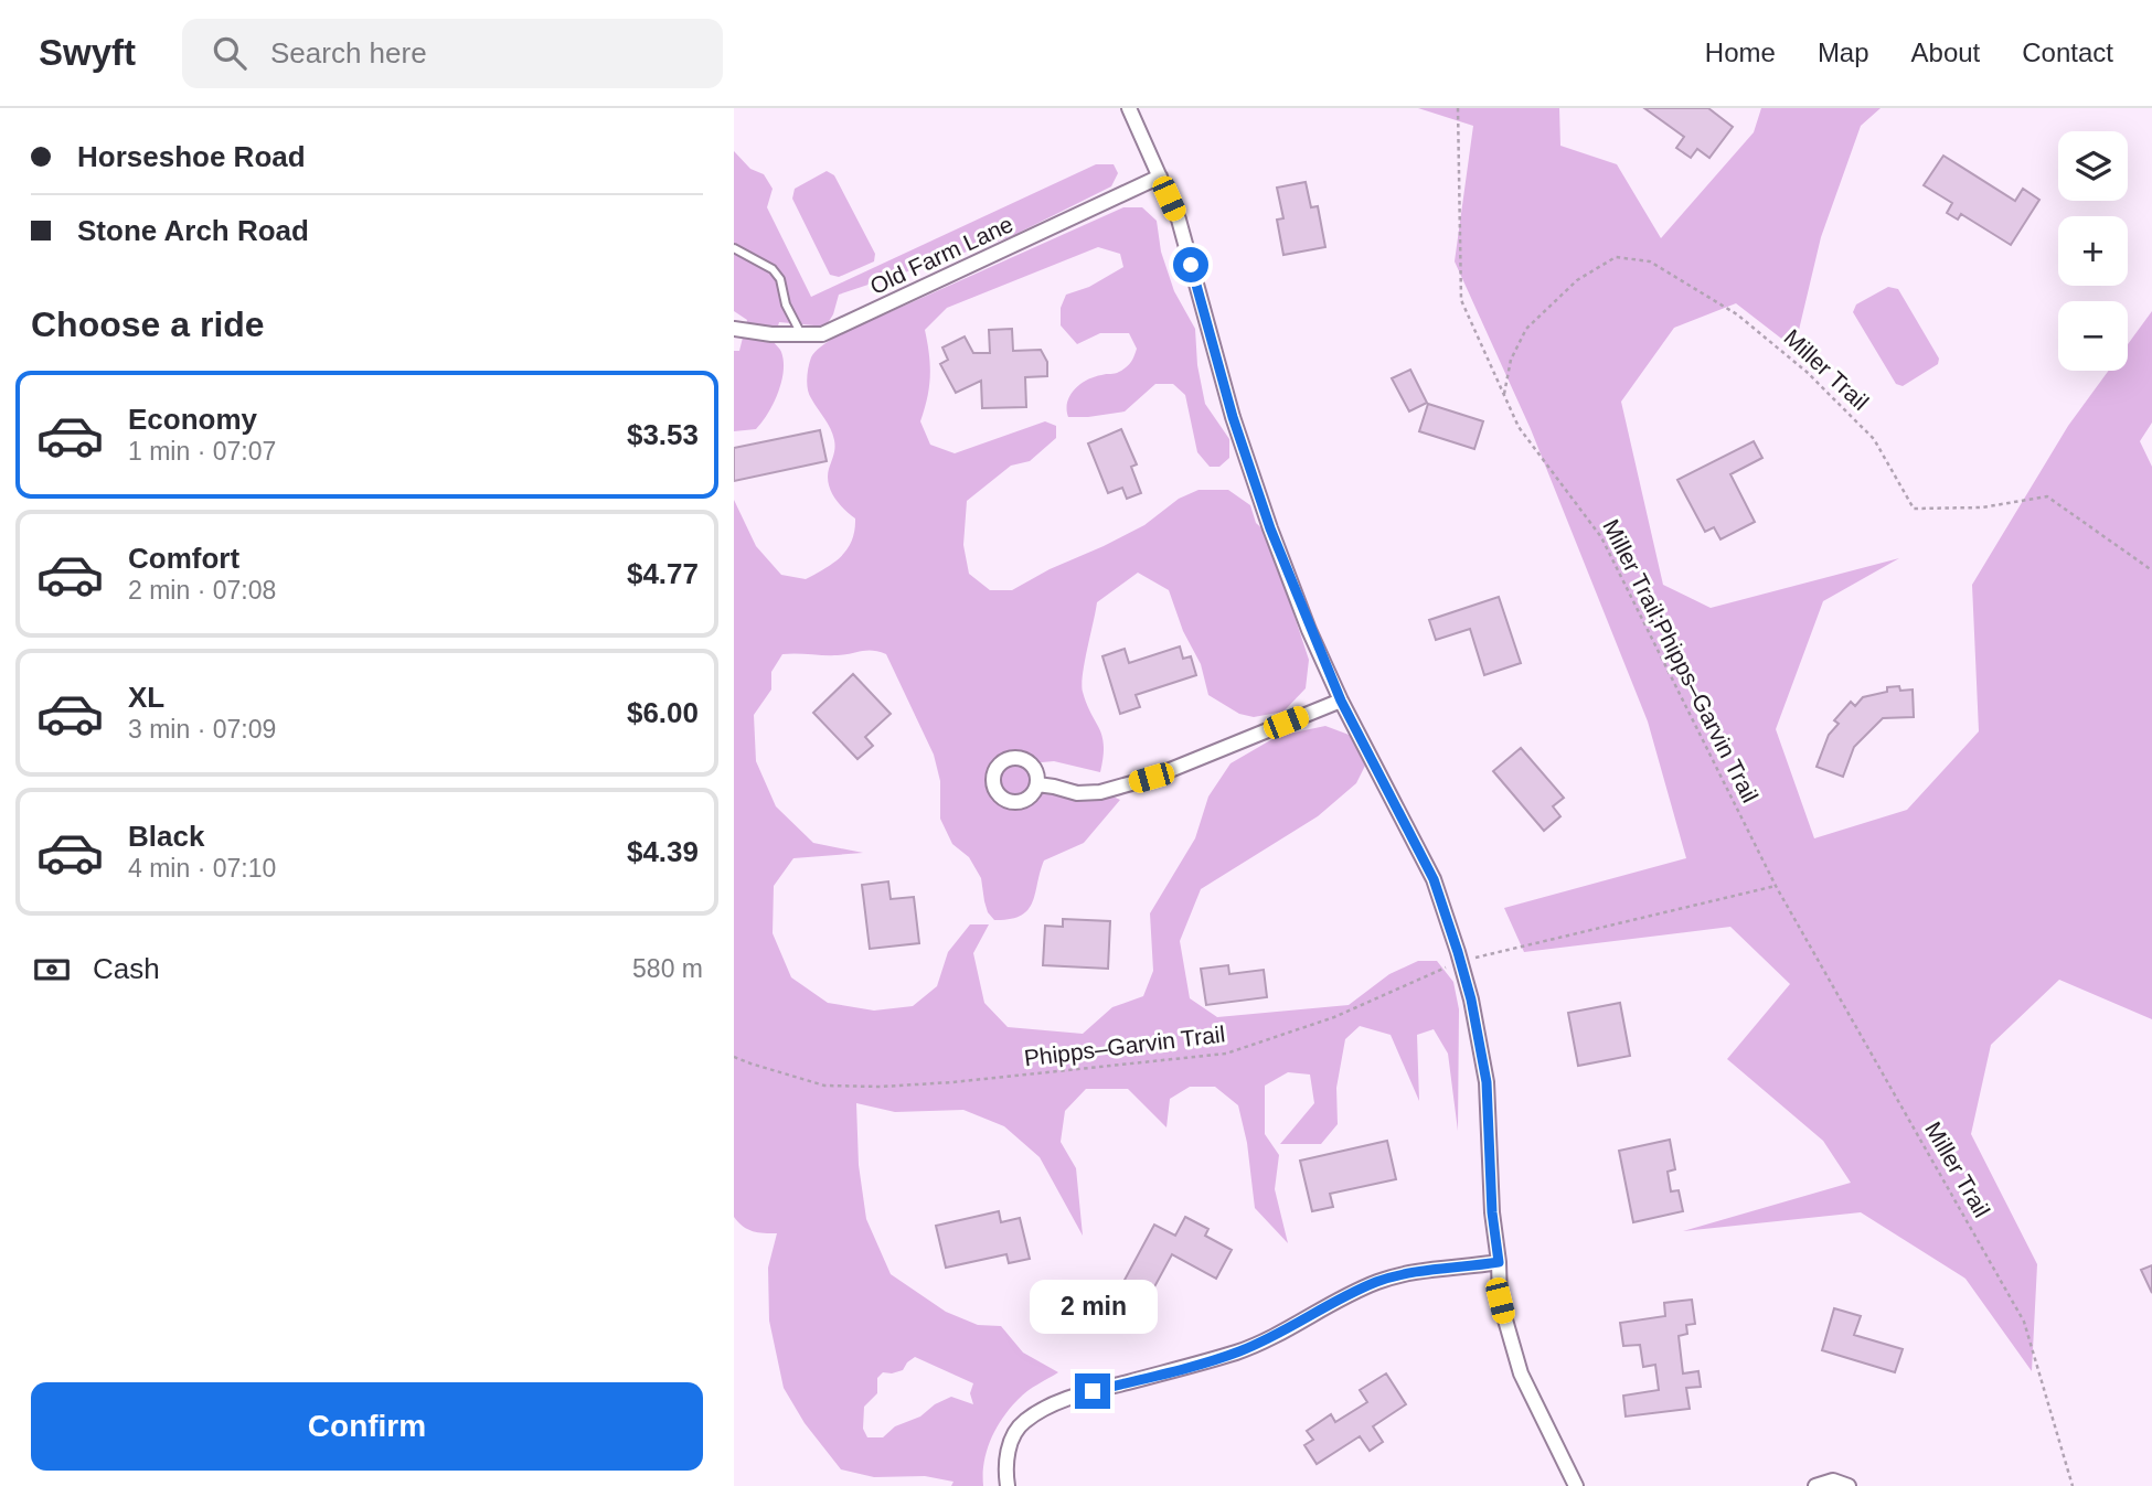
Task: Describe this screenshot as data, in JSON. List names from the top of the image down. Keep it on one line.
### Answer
{"streets":{"street":["Old Farm Lane"],"path":["Miller Trail","Miller Trail;Phipps–Garvin Trail","Phipps–Garvin Trail"]},"crossings":[["Miller Trail","Miller Trail;Phipps–Garvin Trail"],["Miller Trail","Phipps–Garvin Trail"],["Miller Trail;Phipps–Garvin Trail","Phipps–Garvin Trail"]],"page":{"header":"Swyft","search":"Search here","nav":["Home","Map","About","Contact"],"banner":["Horseshoe Road","Stone Arch Road"],"map_buttons":["+","−"],"heading":"Choose a ride","list":[{"name":"Economy","note":"1 min · 07:07","value":"$3.53"},{"name":"Comfort","note":"2 min · 07:08","value":"$4.77"},{"name":"XL","note":"3 min · 07:09","value":"$6.00"},{"name":"Black","note":"4 min · 07:10","value":"$4.39"}],"pay":["Cash","580 m"],"bubble":"2 min","buttons":"Confirm"}}
